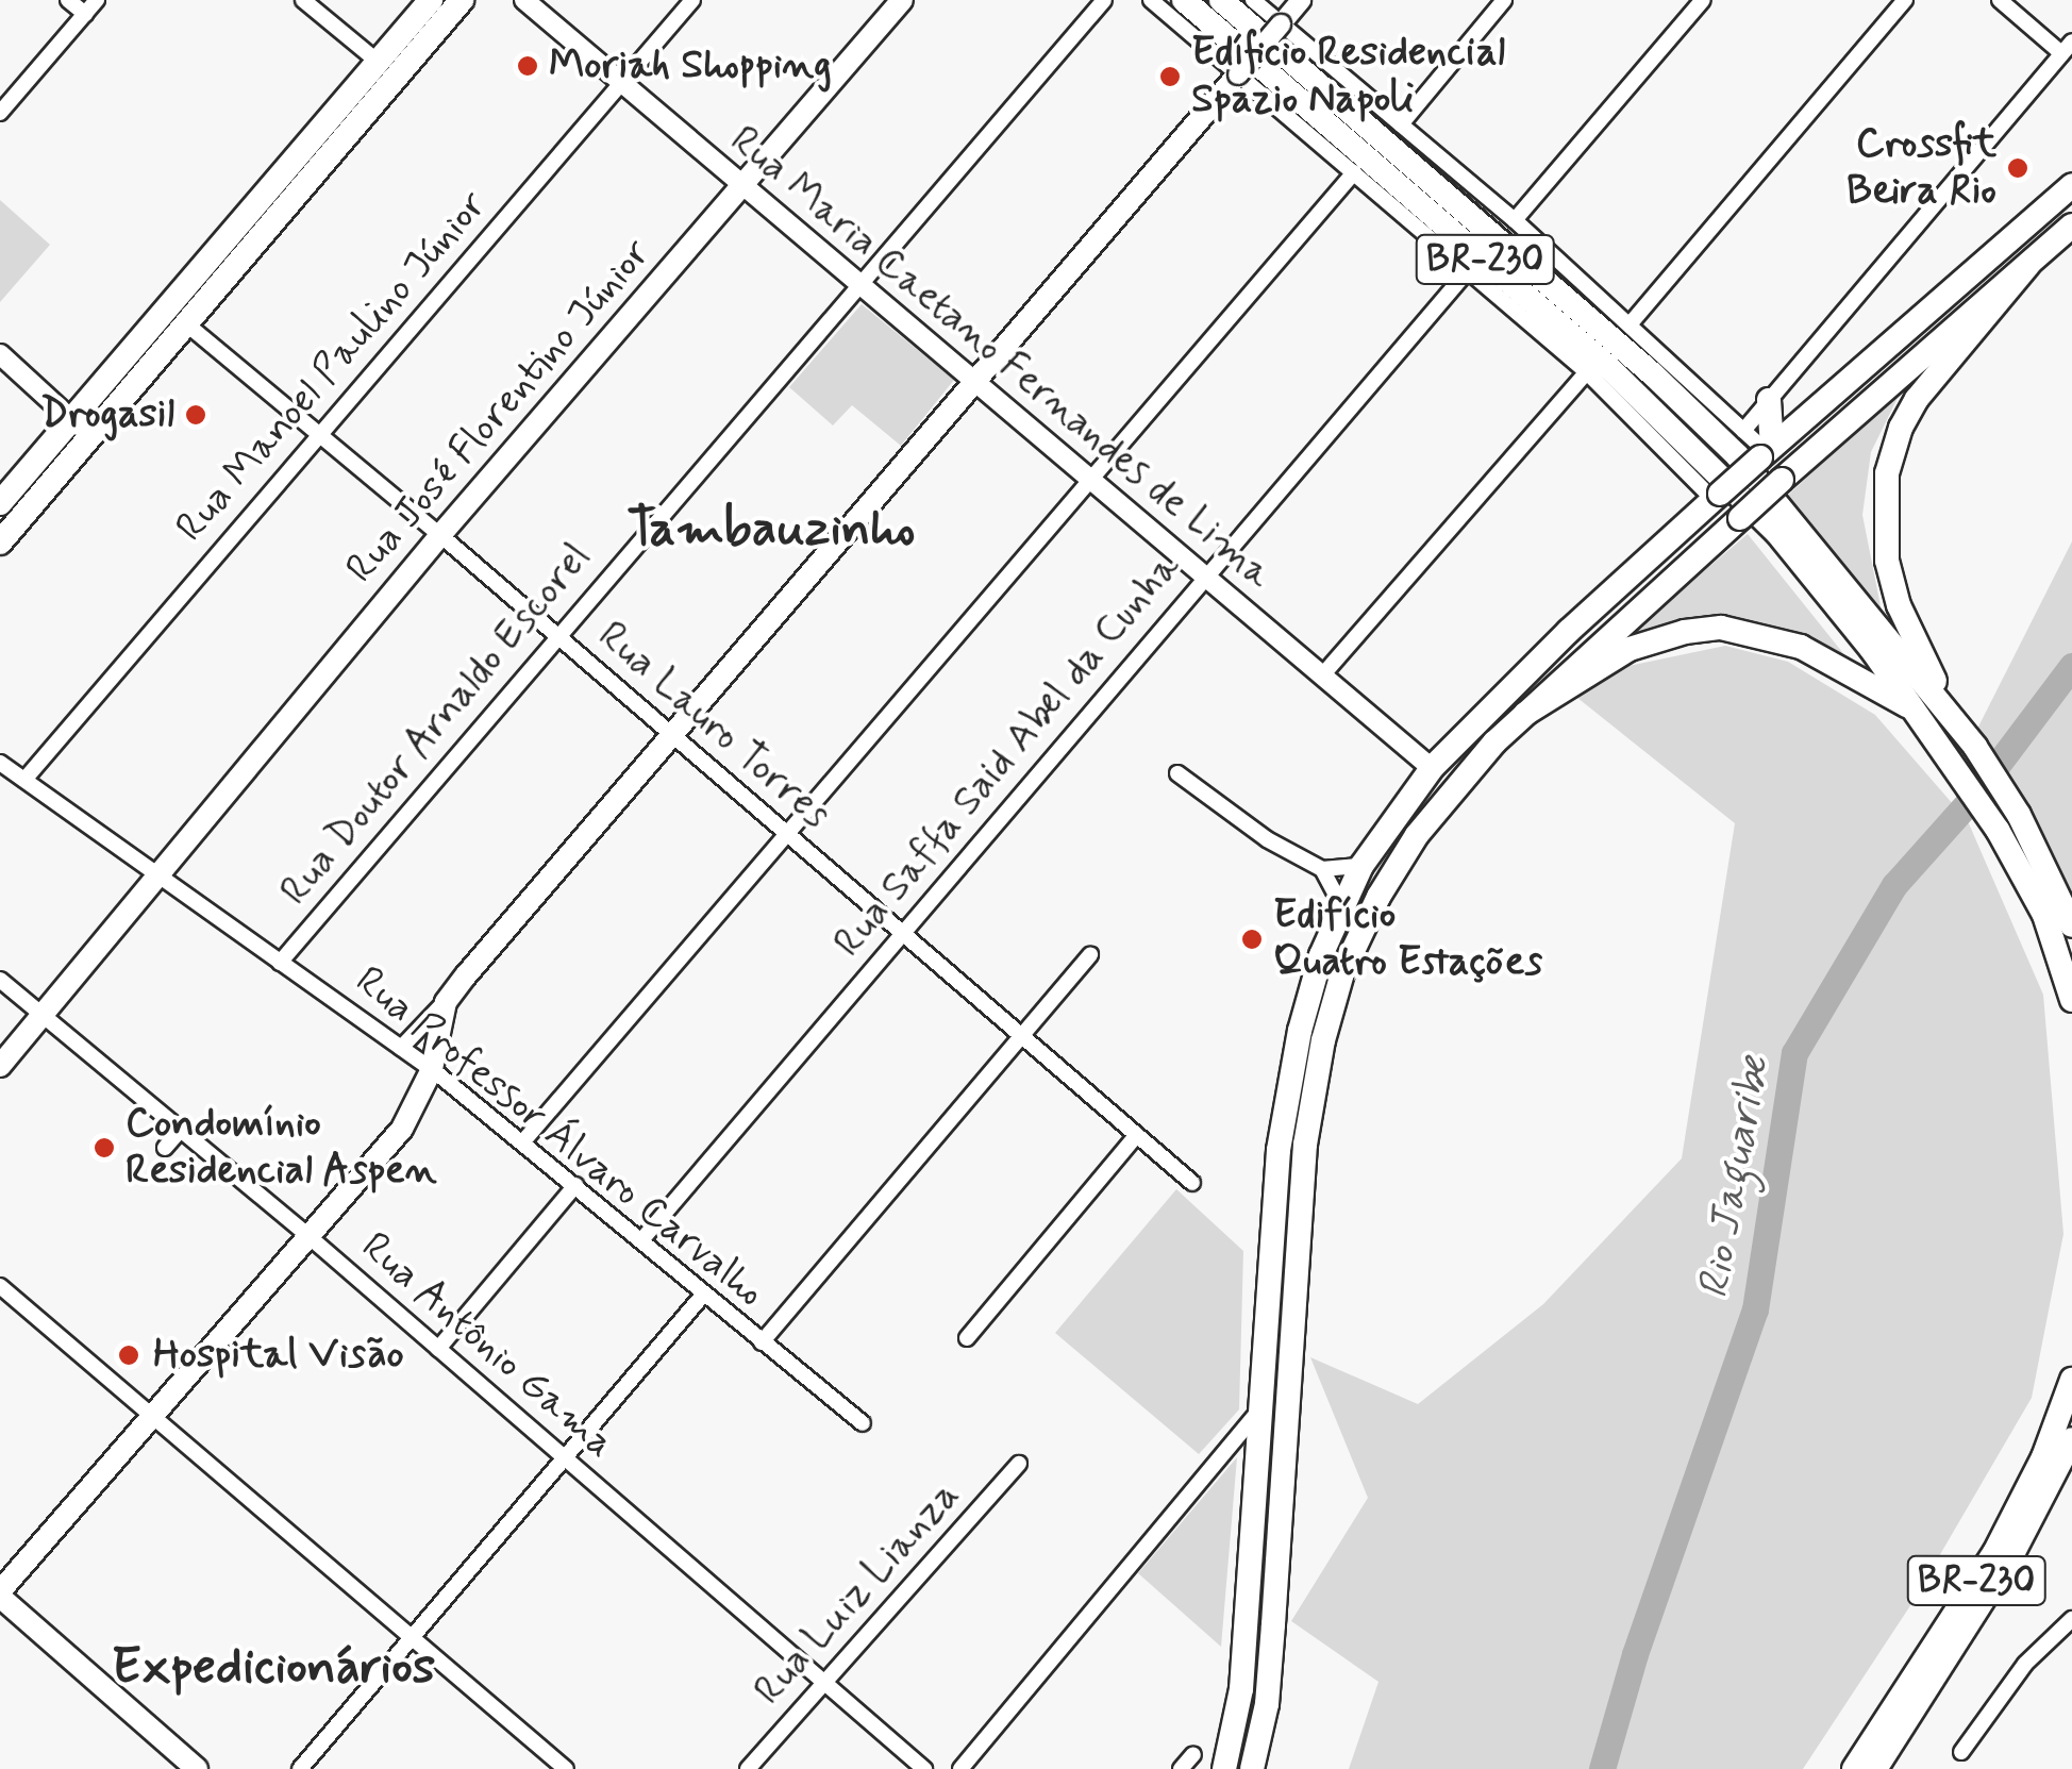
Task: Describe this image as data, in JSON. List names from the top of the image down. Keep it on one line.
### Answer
{"streets":{"main road":["BR-230","Rua José Florentino Júnior"],"street":["Rua Maria Caetano Fernandes de Lima","Rua Manoel Paulino Júnior","Rua Doutor Arnaldo Escorel","Rua Lauro Torres","Rua Saffa Said Abel da Cunha","Rua Professor Álvaro Carvalho","Rua Antônio Gama","Rua Luiz Lianza"]},"crossings":[["Rua Maria Caetano Fernandes de Lima","Rua Manoel Paulino Júnior"],["Rua Maria Caetano Fernandes de Lima","Rua José Florentino Júnior"],["Rua Maria Caetano Fernandes de Lima","Rua Doutor Arnaldo Escorel"],["Rua Maria Caetano Fernandes de Lima","Rua Saffa Said Abel da Cunha"],["Rua Manoel Paulino Júnior","Rua Lauro Torres"],["Rua Manoel Paulino Júnior","Rua Professor Álvaro Carvalho"],["Rua José Florentino Júnior","Rua Lauro Torres"],["Rua José Florentino Júnior","Rua Professor Álvaro Carvalho"],["Rua José Florentino Júnior","Rua Antônio Gama"],["Rua Doutor Arnaldo Escorel","Rua Lauro Torres"],["Rua Doutor Arnaldo Escorel","Rua Professor Álvaro Carvalho"],["Rua Lauro Torres","Rua Saffa Said Abel da Cunha"],["Rua Saffa Said Abel da Cunha","Rua Professor Álvaro Carvalho"],["Rua Antônio Gama","Rua Luiz Lianza"]],"districts":["Tambauzinho","Expedicionários"],"water":["Rio Jaguaribe"],"places":["Moriah Shopping","Edíficio Residencial Spazio Napoli","Crossfit Beira Rio","Drogasil","Edifício Quatro Estações","Condomínio Residencial Aspen","Hospital Visão"]}
